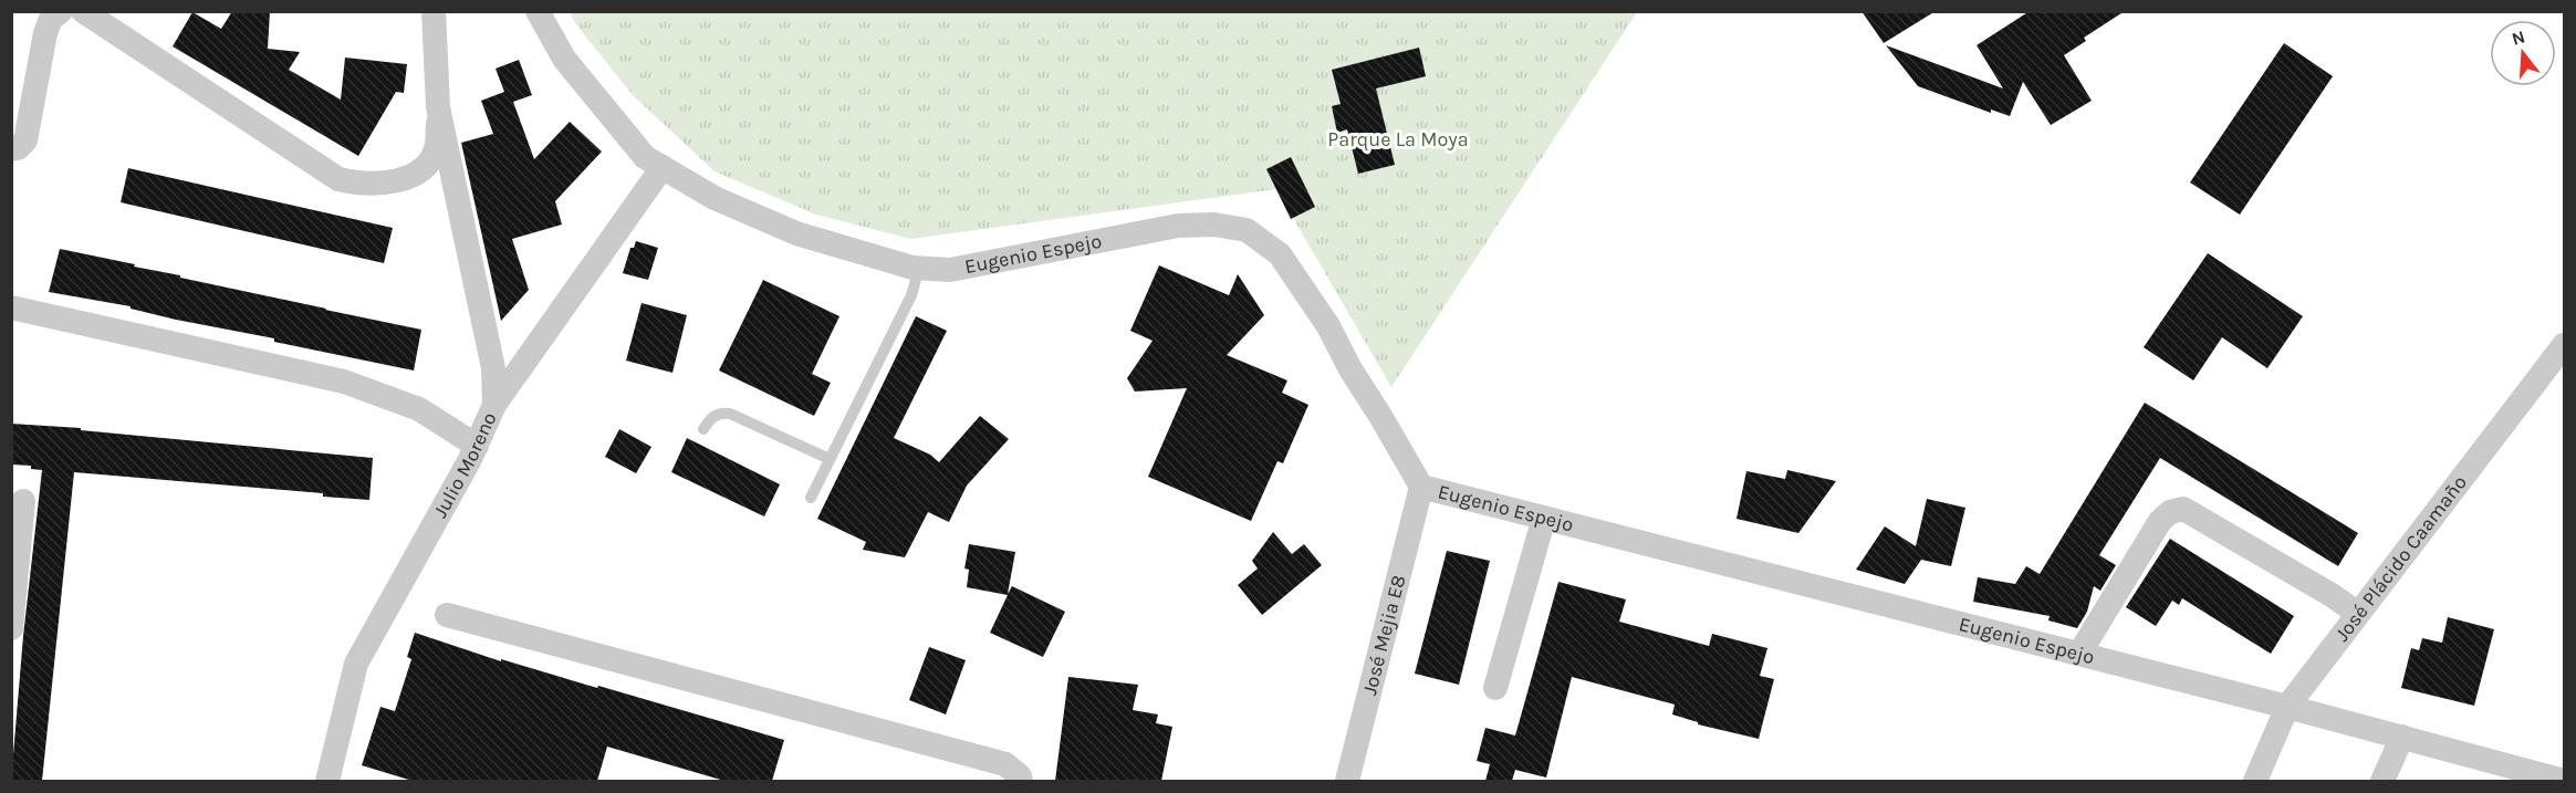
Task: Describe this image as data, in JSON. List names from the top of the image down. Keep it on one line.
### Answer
{"streets":{"street":["Eugenio Espejo","Julio Moreno","José Plácido Caamaño","José Mejia E8"]},"crossings":[["Eugenio Espejo","José Plácido Caamaño"],["Eugenio Espejo","José Mejia E8"]],"parks":["Parque La Moya"],"north":"top"}
